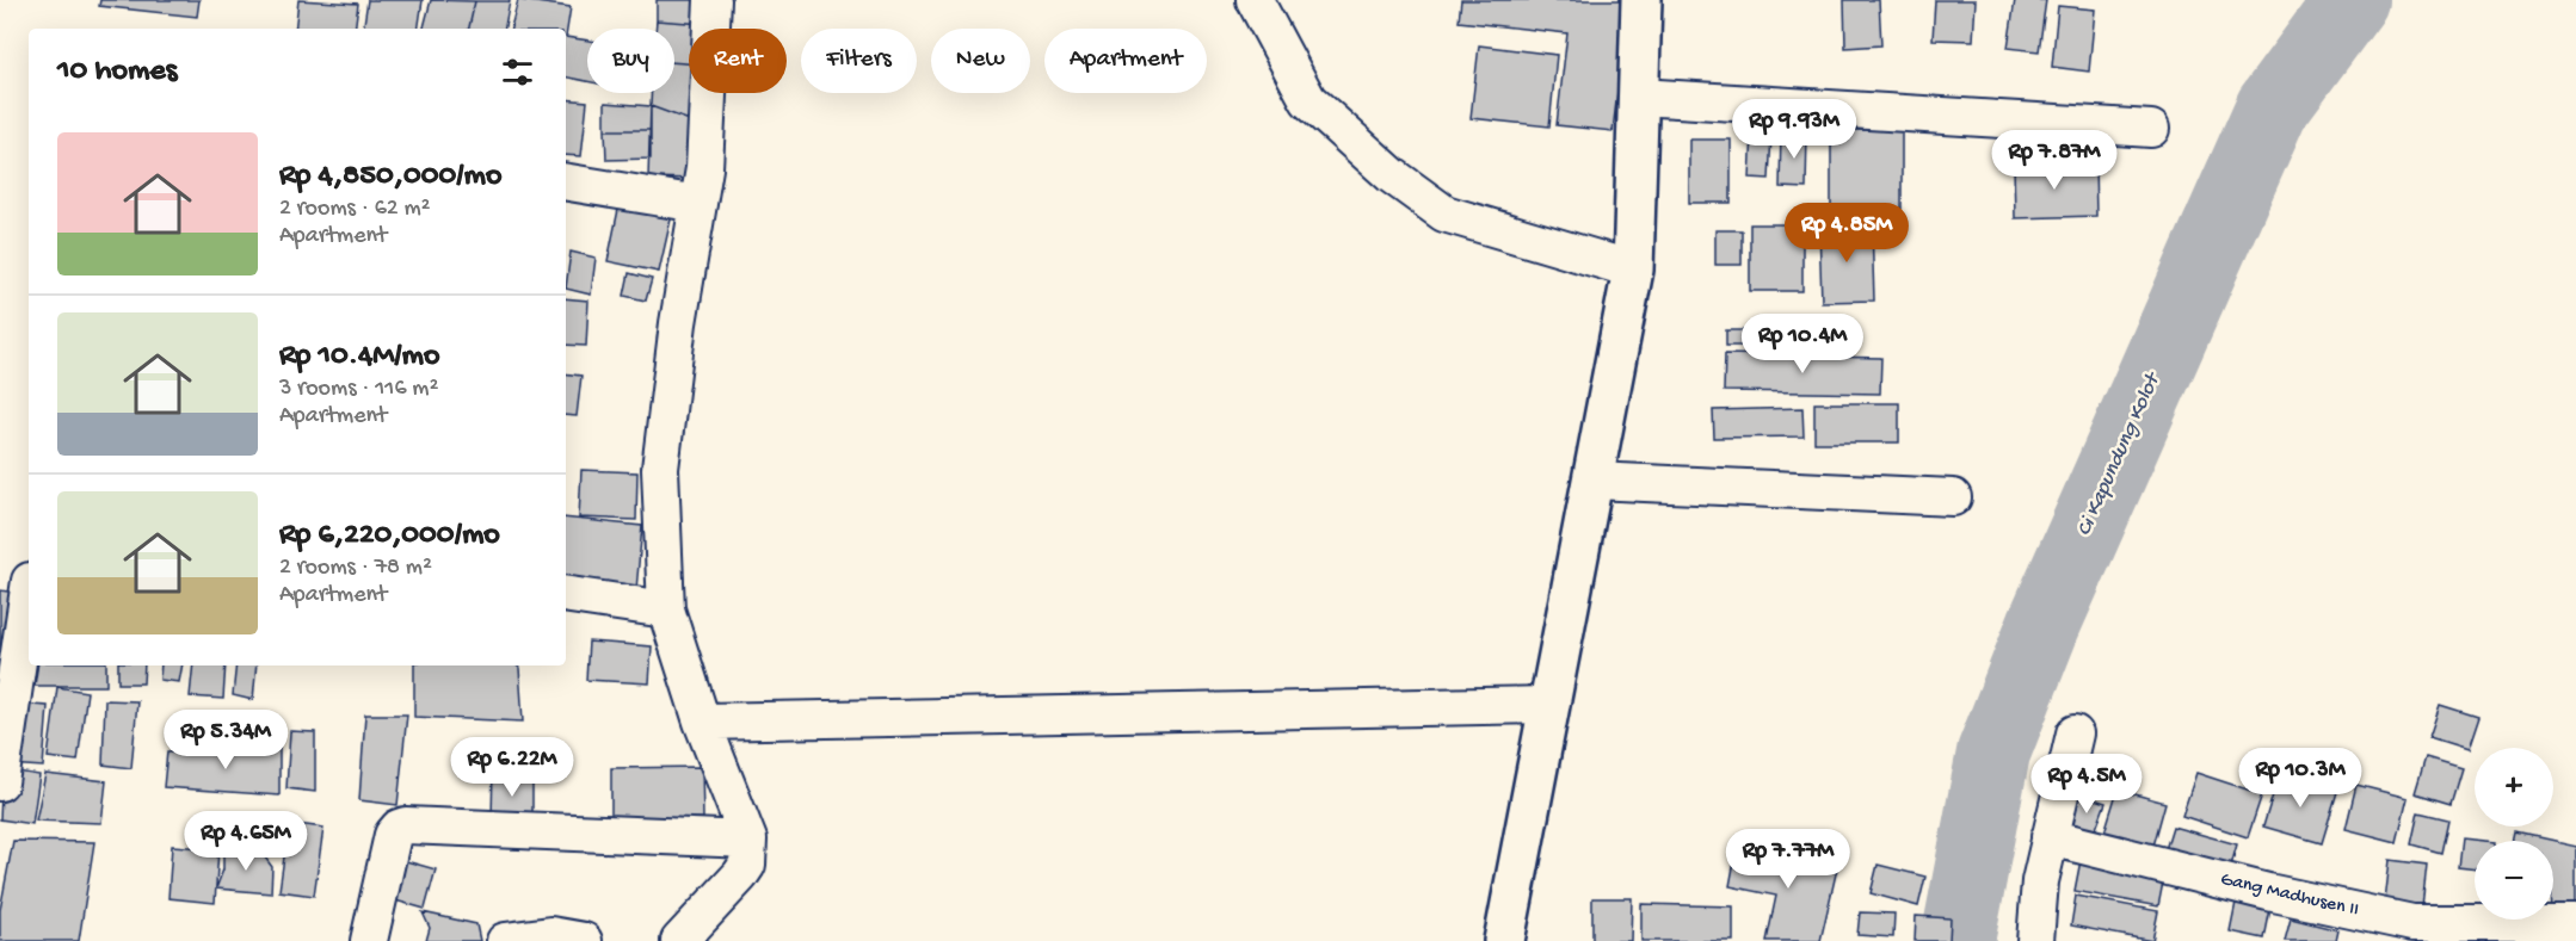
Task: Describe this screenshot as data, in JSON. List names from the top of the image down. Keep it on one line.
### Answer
{"streets":{"street":["Gang Madhusen II"]},"water":["Ci Kapundung Kolot"],"page":{"chip":["Buy","Rent","Filters","New","Apartment"],"heading":"10 homes","price":["Rp 9.93M","Rp 7.87M","Rp 4.85M","Rp 10.4M","Rp 5.34M","Rp 6.22M","Rp 10.3M","Rp 4.5M","Rp 4.65M","Rp 7.77M"],"list":[{"name":"Rp 4,850,000/mo","note":"2 rooms · 62 m² · Apartment"},{"name":"Rp 10.4M/mo","note":"3 rooms · 116 m² · Apartment"},{"name":"Rp 6,220,000/mo","note":"2 rooms · 78 m² · Apartment"}],"map_buttons":["+","−"]}}
